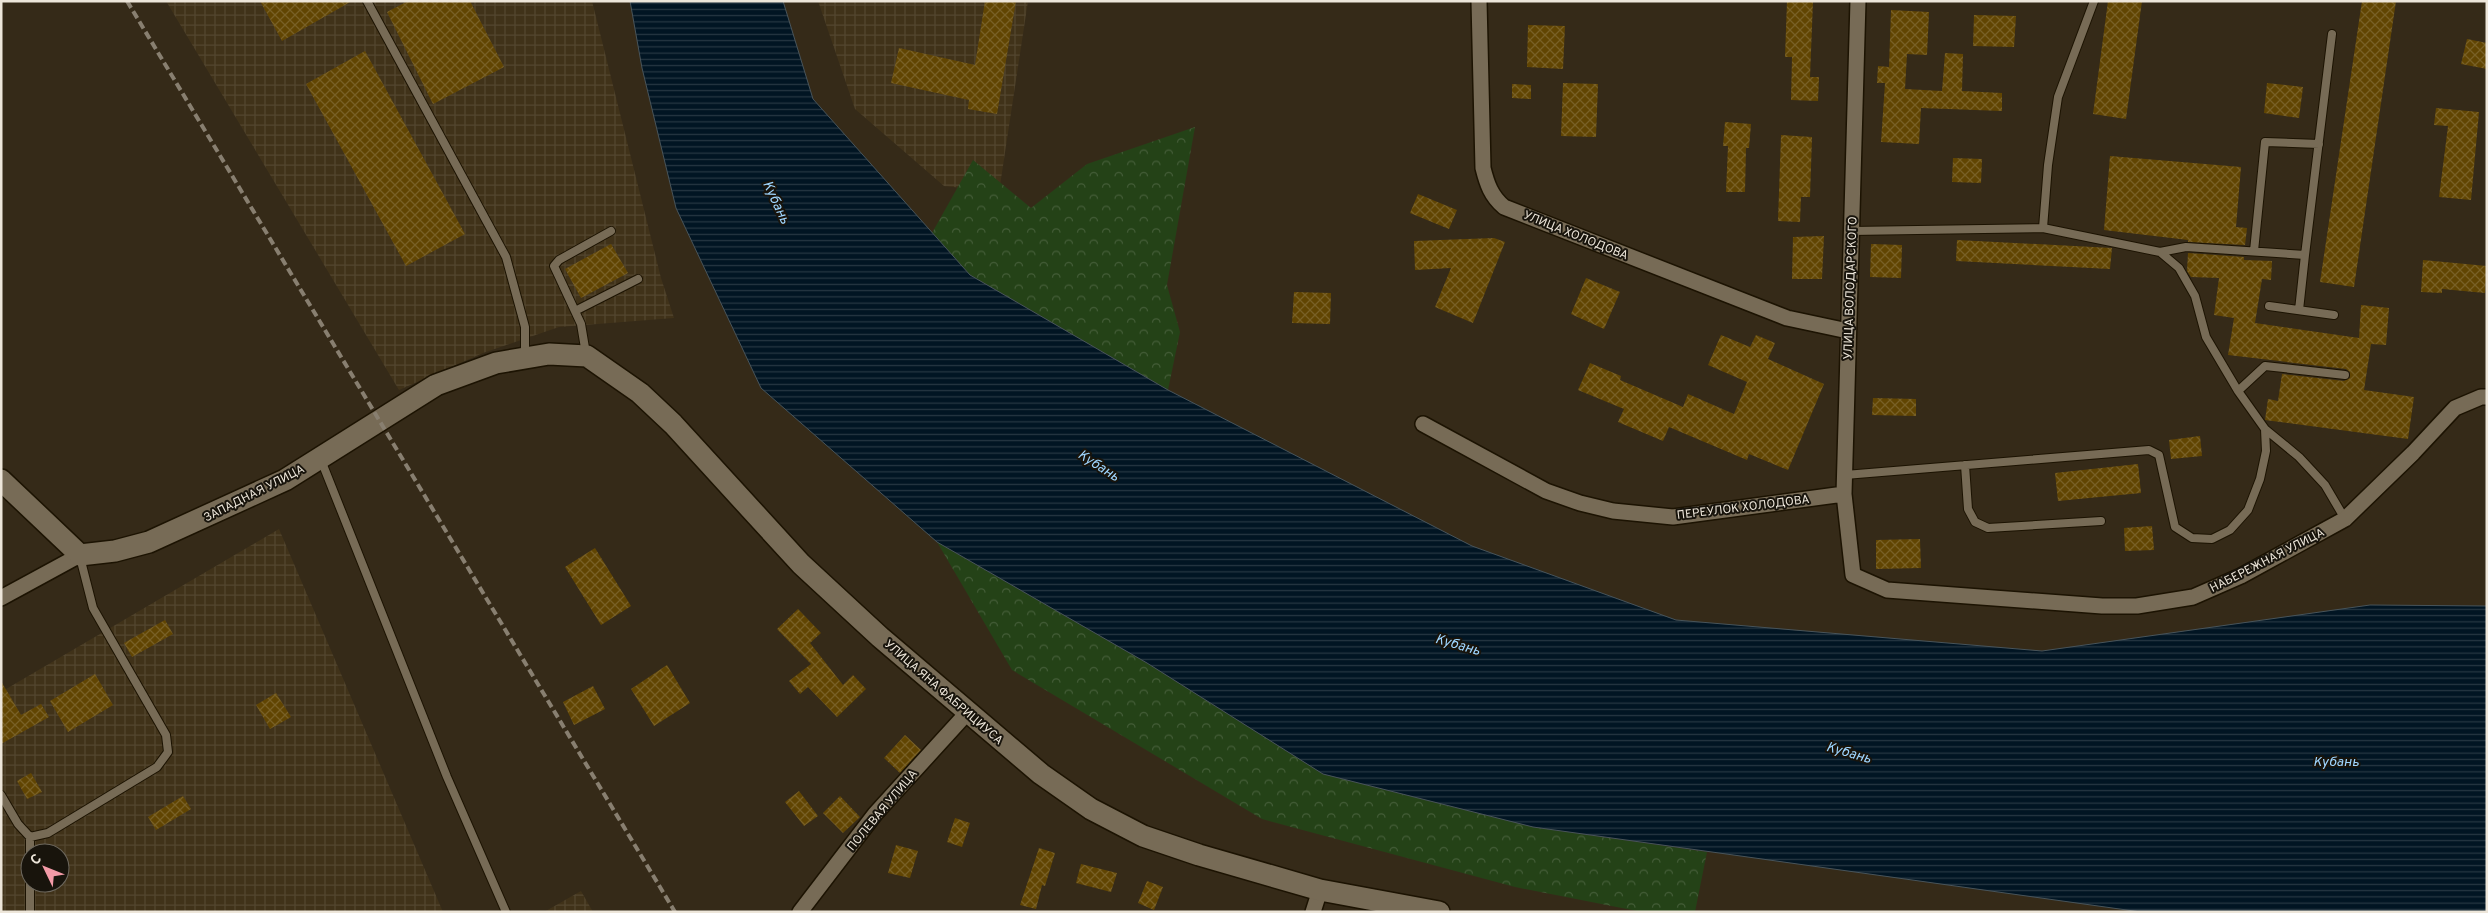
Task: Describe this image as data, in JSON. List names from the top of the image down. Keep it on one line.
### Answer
{"streets":{"street":["УЛИЦА ХОЛОДОВА","УЛИЦА ВОЛОДАРСКОГО","ЗАПАДНАЯ УЛИЦА","ПЕРЕУЛОК ХОЛОДОВА","НАБЕРЕЖНАЯ УЛИЦА","УЛИЦА ЯНА ФАБРИЦИУСА","ПОЛЕВАЯ УЛИЦА"]},"crossings":[["УЛИЦА ХОЛОДОВА","УЛИЦА ВОЛОДАРСКОГО"],["УЛИЦА ВОЛОДАРСКОГО","ПЕРЕУЛОК ХОЛОДОВА"],["УЛИЦА ВОЛОДАРСКОГО","НАБЕРЕЖНАЯ УЛИЦА"],["УЛИЦА ЯНА ФАБРИЦИУСА","ПОЛЕВАЯ УЛИЦА"]],"water":["Кубань"],"north":"top left"}
